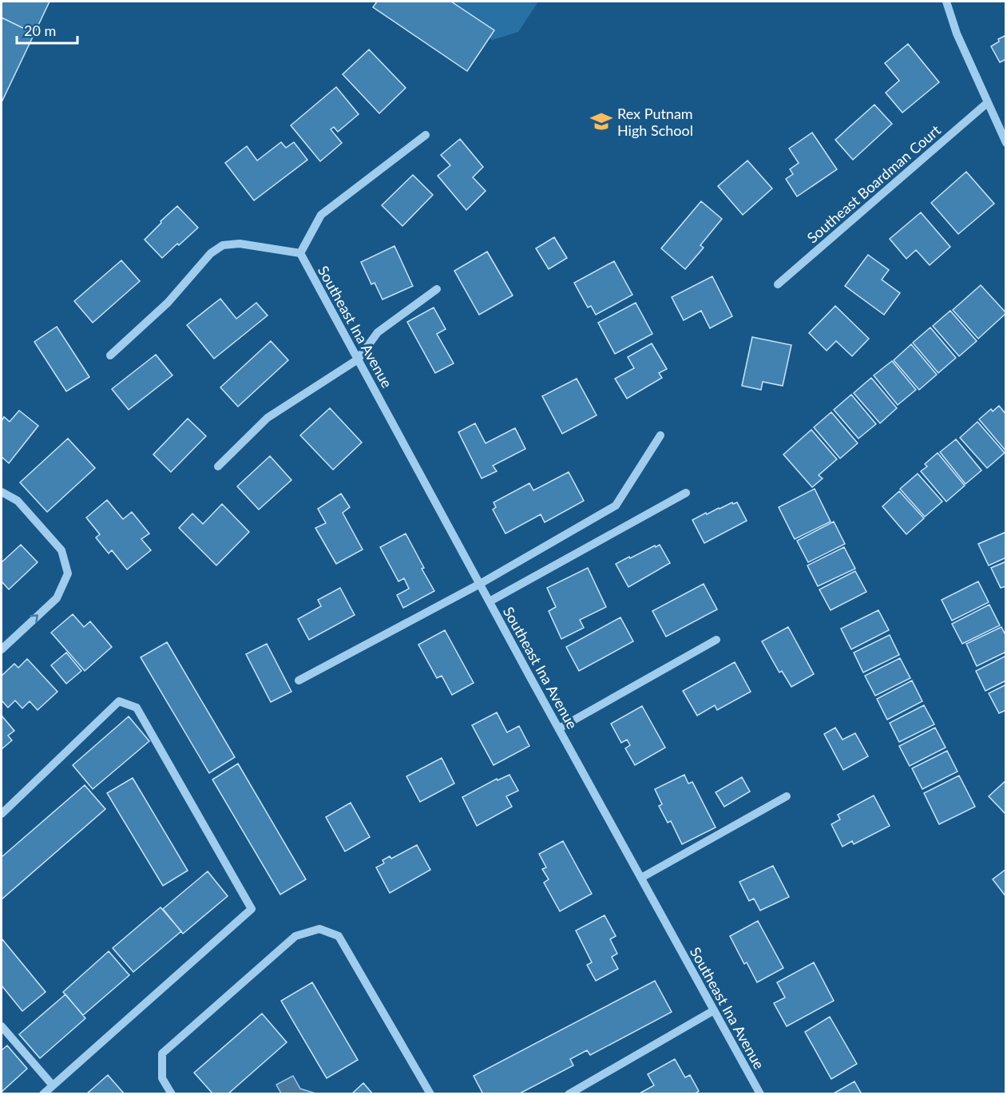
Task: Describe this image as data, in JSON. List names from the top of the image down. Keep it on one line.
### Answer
{"streets":{"street":["Southeast Boardman Court","Southeast Ina Avenue"]},"places":{"school or university":["Rex Putnam High School"]},"scale_bar":"20 m"}
